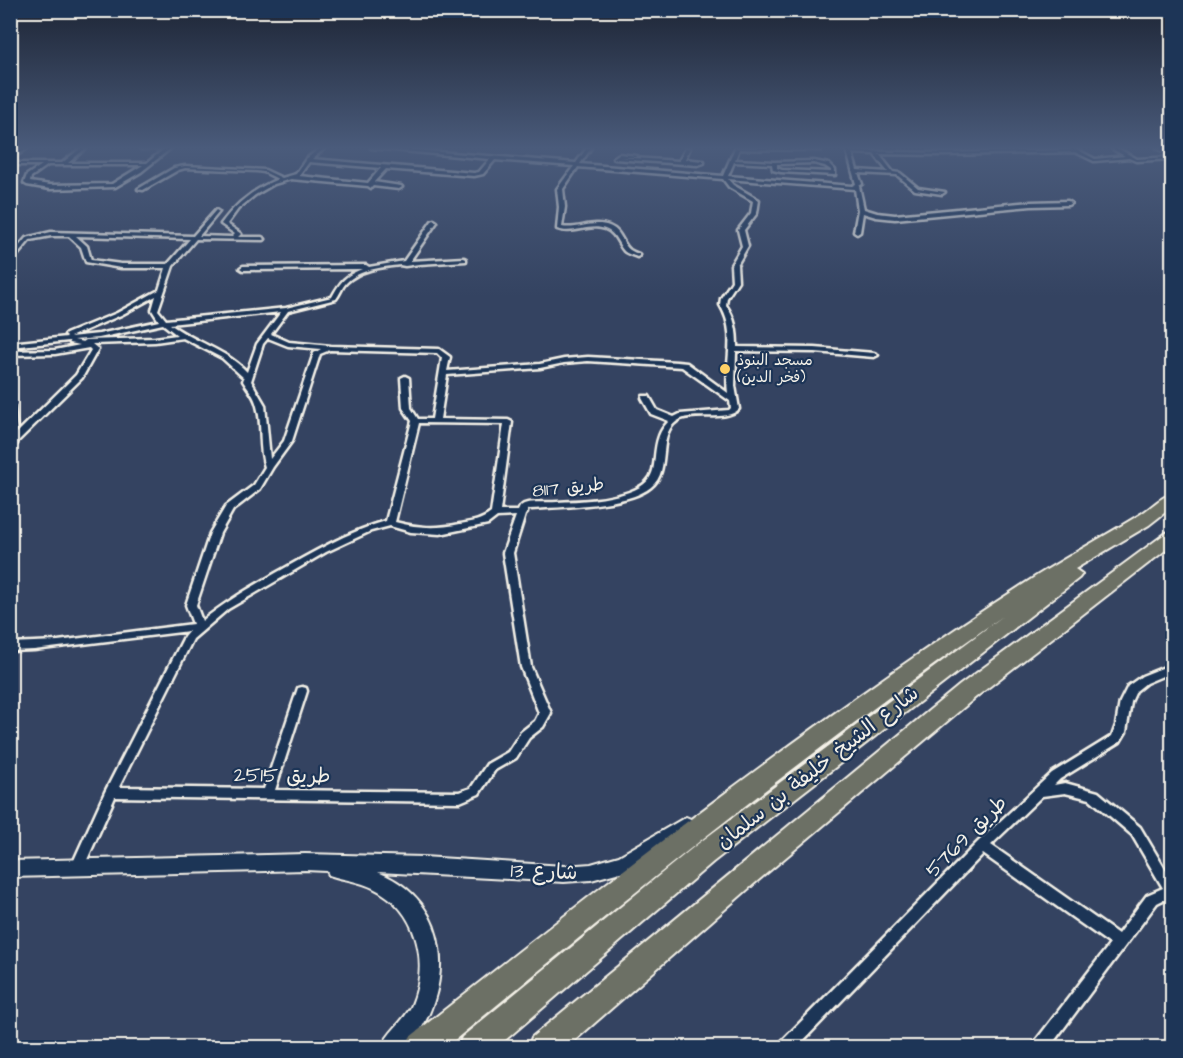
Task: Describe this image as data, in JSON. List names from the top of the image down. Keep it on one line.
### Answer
{"streets":{"highway":["شارع الشيخ خليفة بن سلمان"],"street":["طريق 8117","طريق 2515","طريق 5769","شارع 13"]},"crossings":[["طريق 8117","طريق 2515"]],"places":["مسجد البنوذ (فخر الدين)"]}
